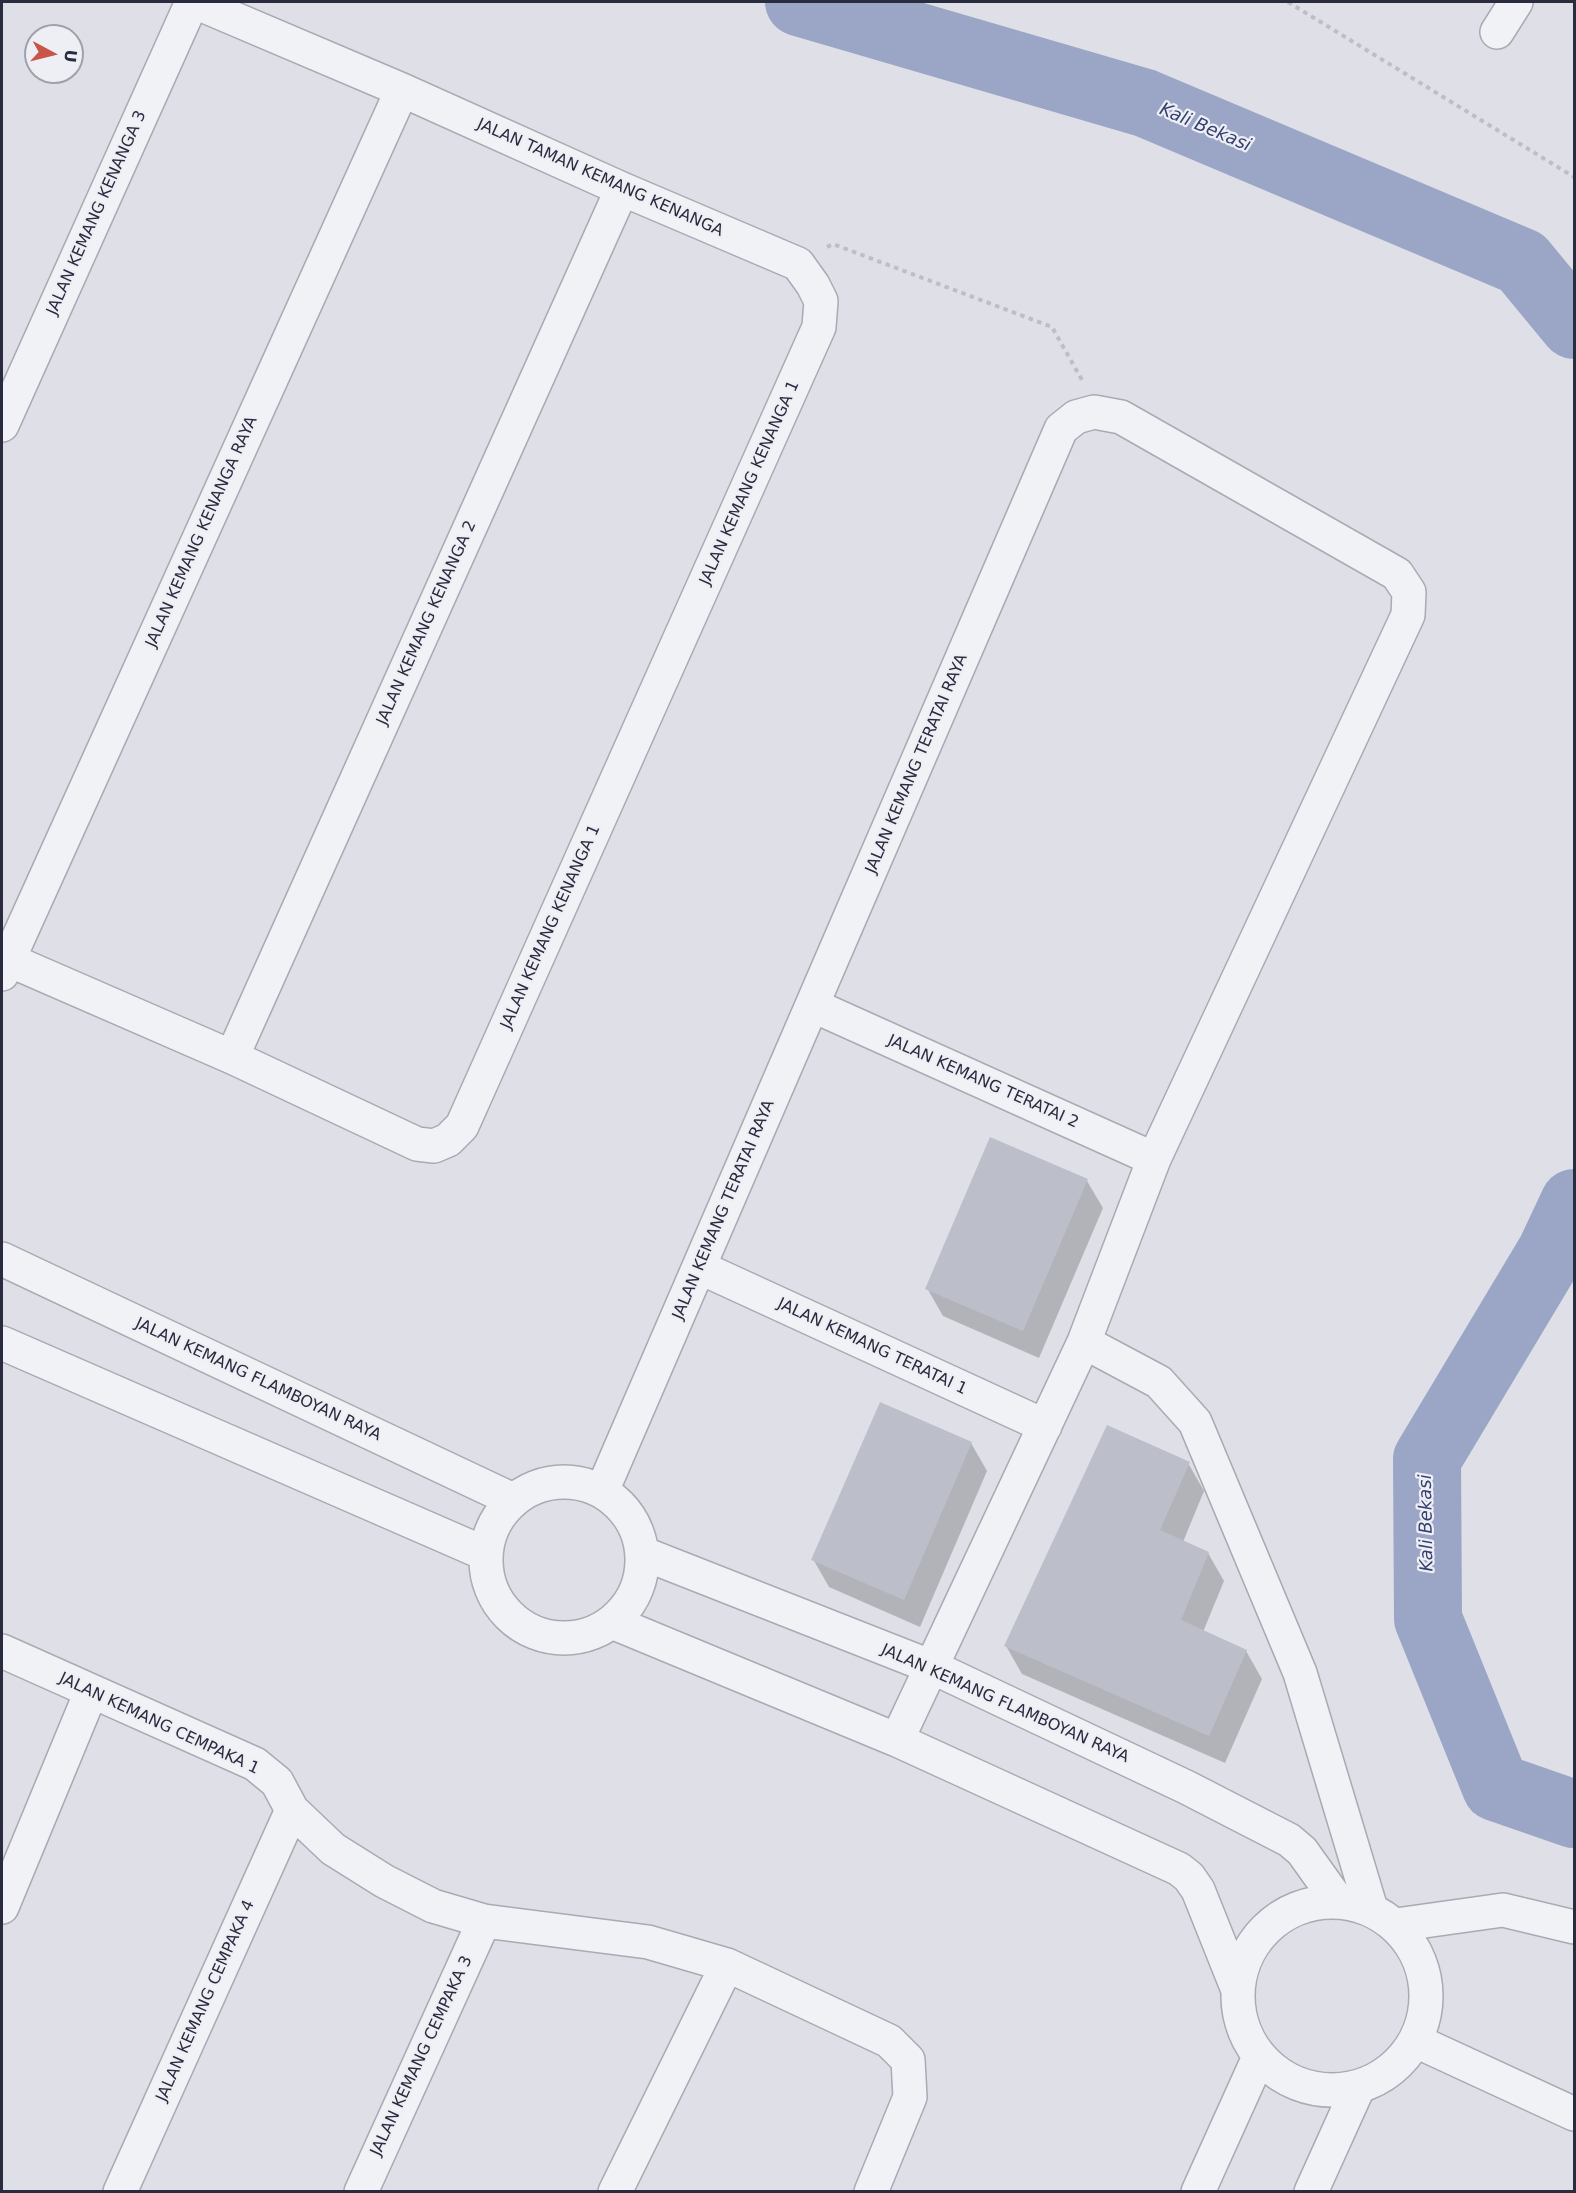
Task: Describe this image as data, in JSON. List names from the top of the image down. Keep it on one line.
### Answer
{"streets":{"street":["JALAN TAMAN KEMANG KENANGA","JALAN KEMANG KENANGA 3","JALAN KEMANG KENANGA 1","JALAN KEMANG KENANGA RAYA","JALAN KEMANG KENANGA 2","JALAN KEMANG TERATAI RAYA","JALAN KEMANG TERATAI 2","JALAN KEMANG TERATAI 1","JALAN KEMANG FLAMBOYAN RAYA","JALAN KEMANG CEMPAKA 1","JALAN KEMANG CEMPAKA 4","JALAN KEMANG CEMPAKA 3"]},"crossings":[["JALAN TAMAN KEMANG KENANGA","JALAN KEMANG KENANGA 3"],["JALAN TAMAN KEMANG KENANGA","JALAN KEMANG KENANGA 1"],["JALAN TAMAN KEMANG KENANGA","JALAN KEMANG KENANGA RAYA"],["JALAN TAMAN KEMANG KENANGA","JALAN KEMANG KENANGA 2"],["JALAN KEMANG KENANGA 1","JALAN KEMANG KENANGA RAYA"],["JALAN KEMANG KENANGA 1","JALAN KEMANG KENANGA 2"],["JALAN KEMANG TERATAI RAYA","JALAN KEMANG TERATAI 2"],["JALAN KEMANG TERATAI RAYA","JALAN KEMANG TERATAI 1"],["JALAN KEMANG TERATAI RAYA","JALAN KEMANG FLAMBOYAN RAYA"],["JALAN KEMANG CEMPAKA 1","JALAN KEMANG CEMPAKA 4"],["JALAN KEMANG CEMPAKA 1","JALAN KEMANG CEMPAKA 3"]],"water":["Kali Bekasi"],"north":"right"}
